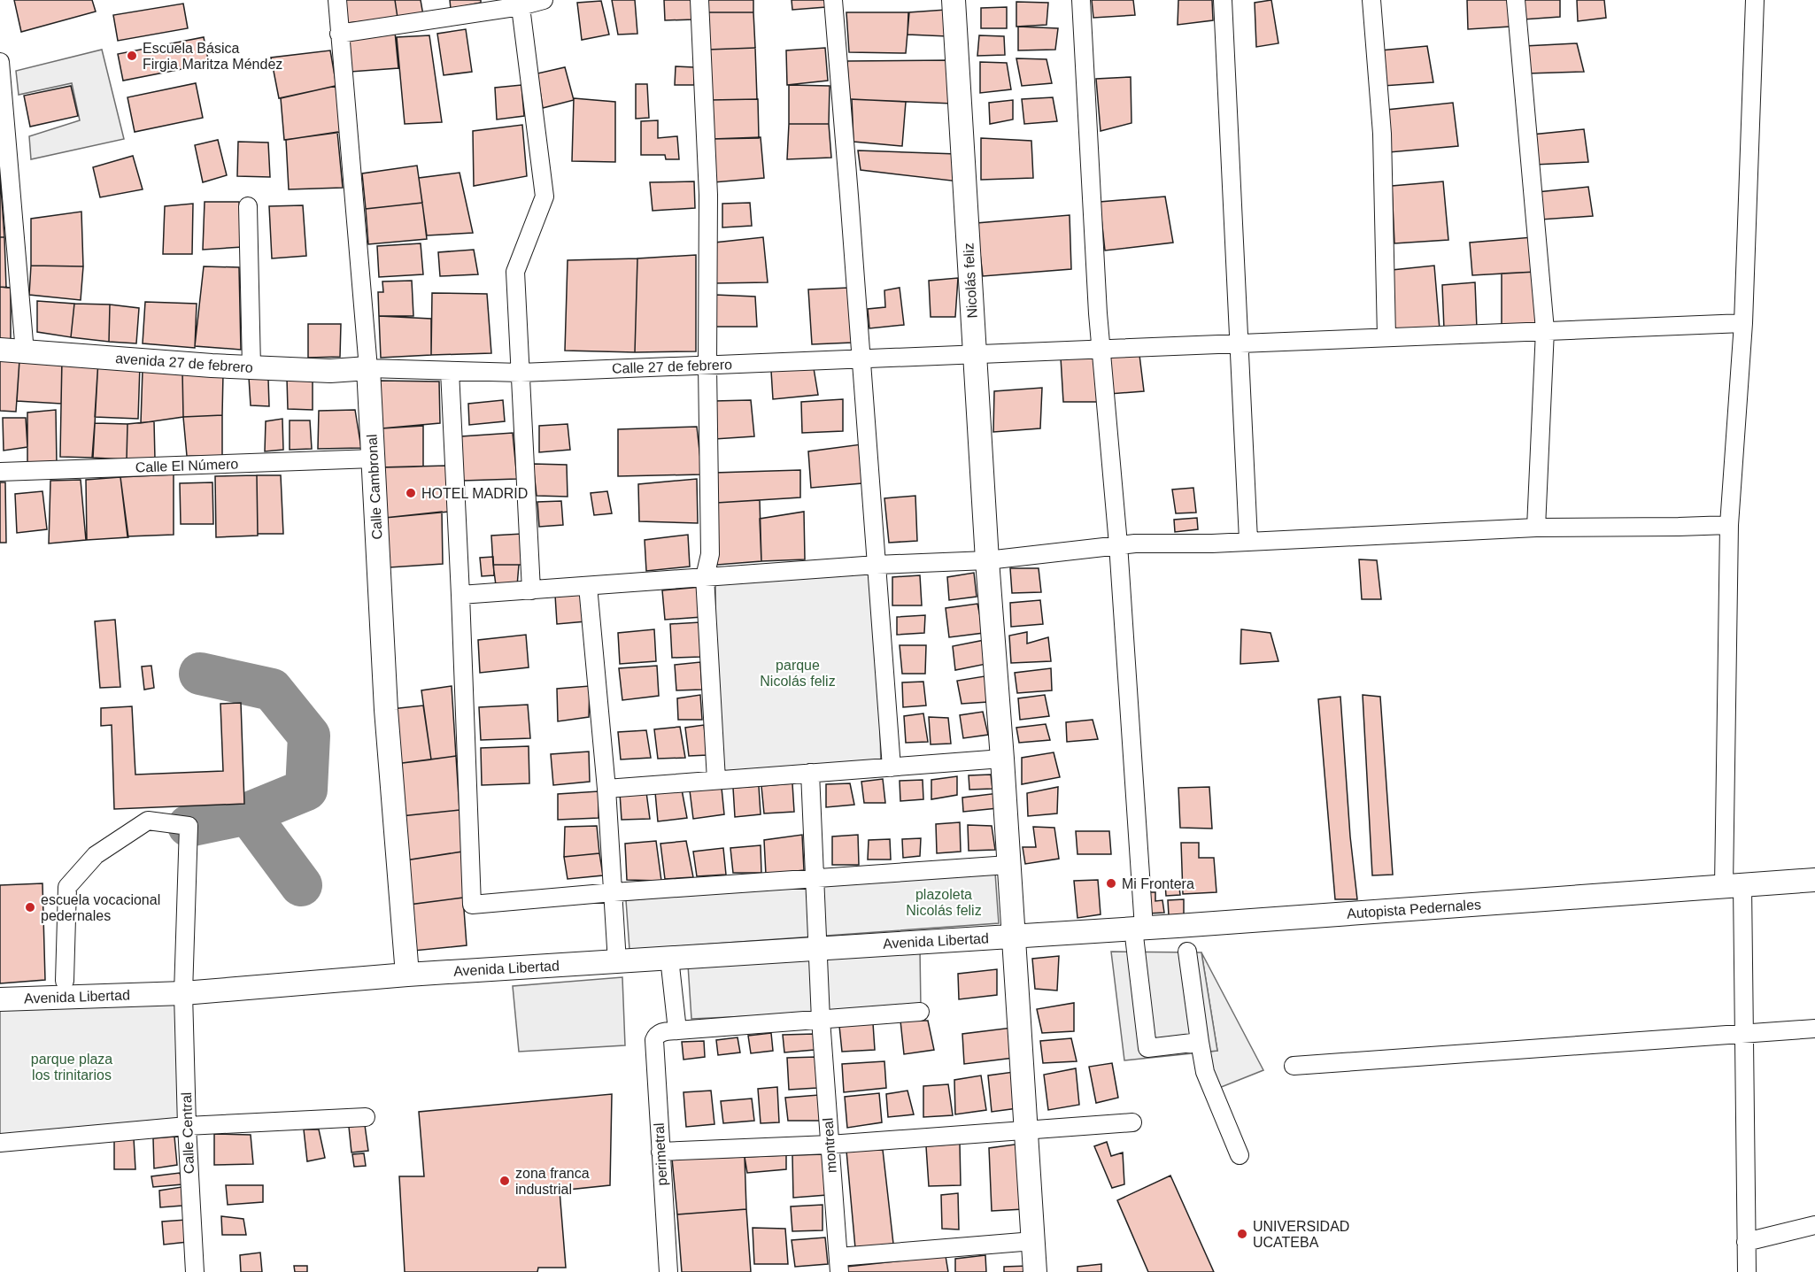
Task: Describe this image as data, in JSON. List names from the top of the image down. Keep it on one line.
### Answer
{"streets":{"main road":["Nicolás feliz","avenida 27 de febrero","Calle Cambronal","Autopista Pedernales","Avenida Libertad"],"street":["Calle 27 de febrero","Calle El Número","Calle Central","montreal","perimetral"]},"crossings":[["Nicolás feliz","Calle 27 de febrero"],["Nicolás feliz","Autopista Pedernales"],["Nicolás feliz","Avenida Libertad"],["avenida 27 de febrero","Calle 27 de febrero"],["avenida 27 de febrero","Calle Cambronal"],["Calle 27 de febrero","Calle Cambronal"],["Calle El Número","Calle Cambronal"],["Calle Cambronal","Avenida Libertad"],["Autopista Pedernales","Avenida Libertad"],["Avenida Libertad","Calle Central"],["Avenida Libertad","montreal"]],"parks":["parque Nicolás feliz","plazoleta Nicolás feliz","parque plaza los trinitarios"],"places":["Escuela Básica Firgia Maritza Méndez","HOTEL MADRID","Mi Frontera","escuela vocacional pedernales","zona franca industrial","UNIVERSIDAD UCATEBA"]}
